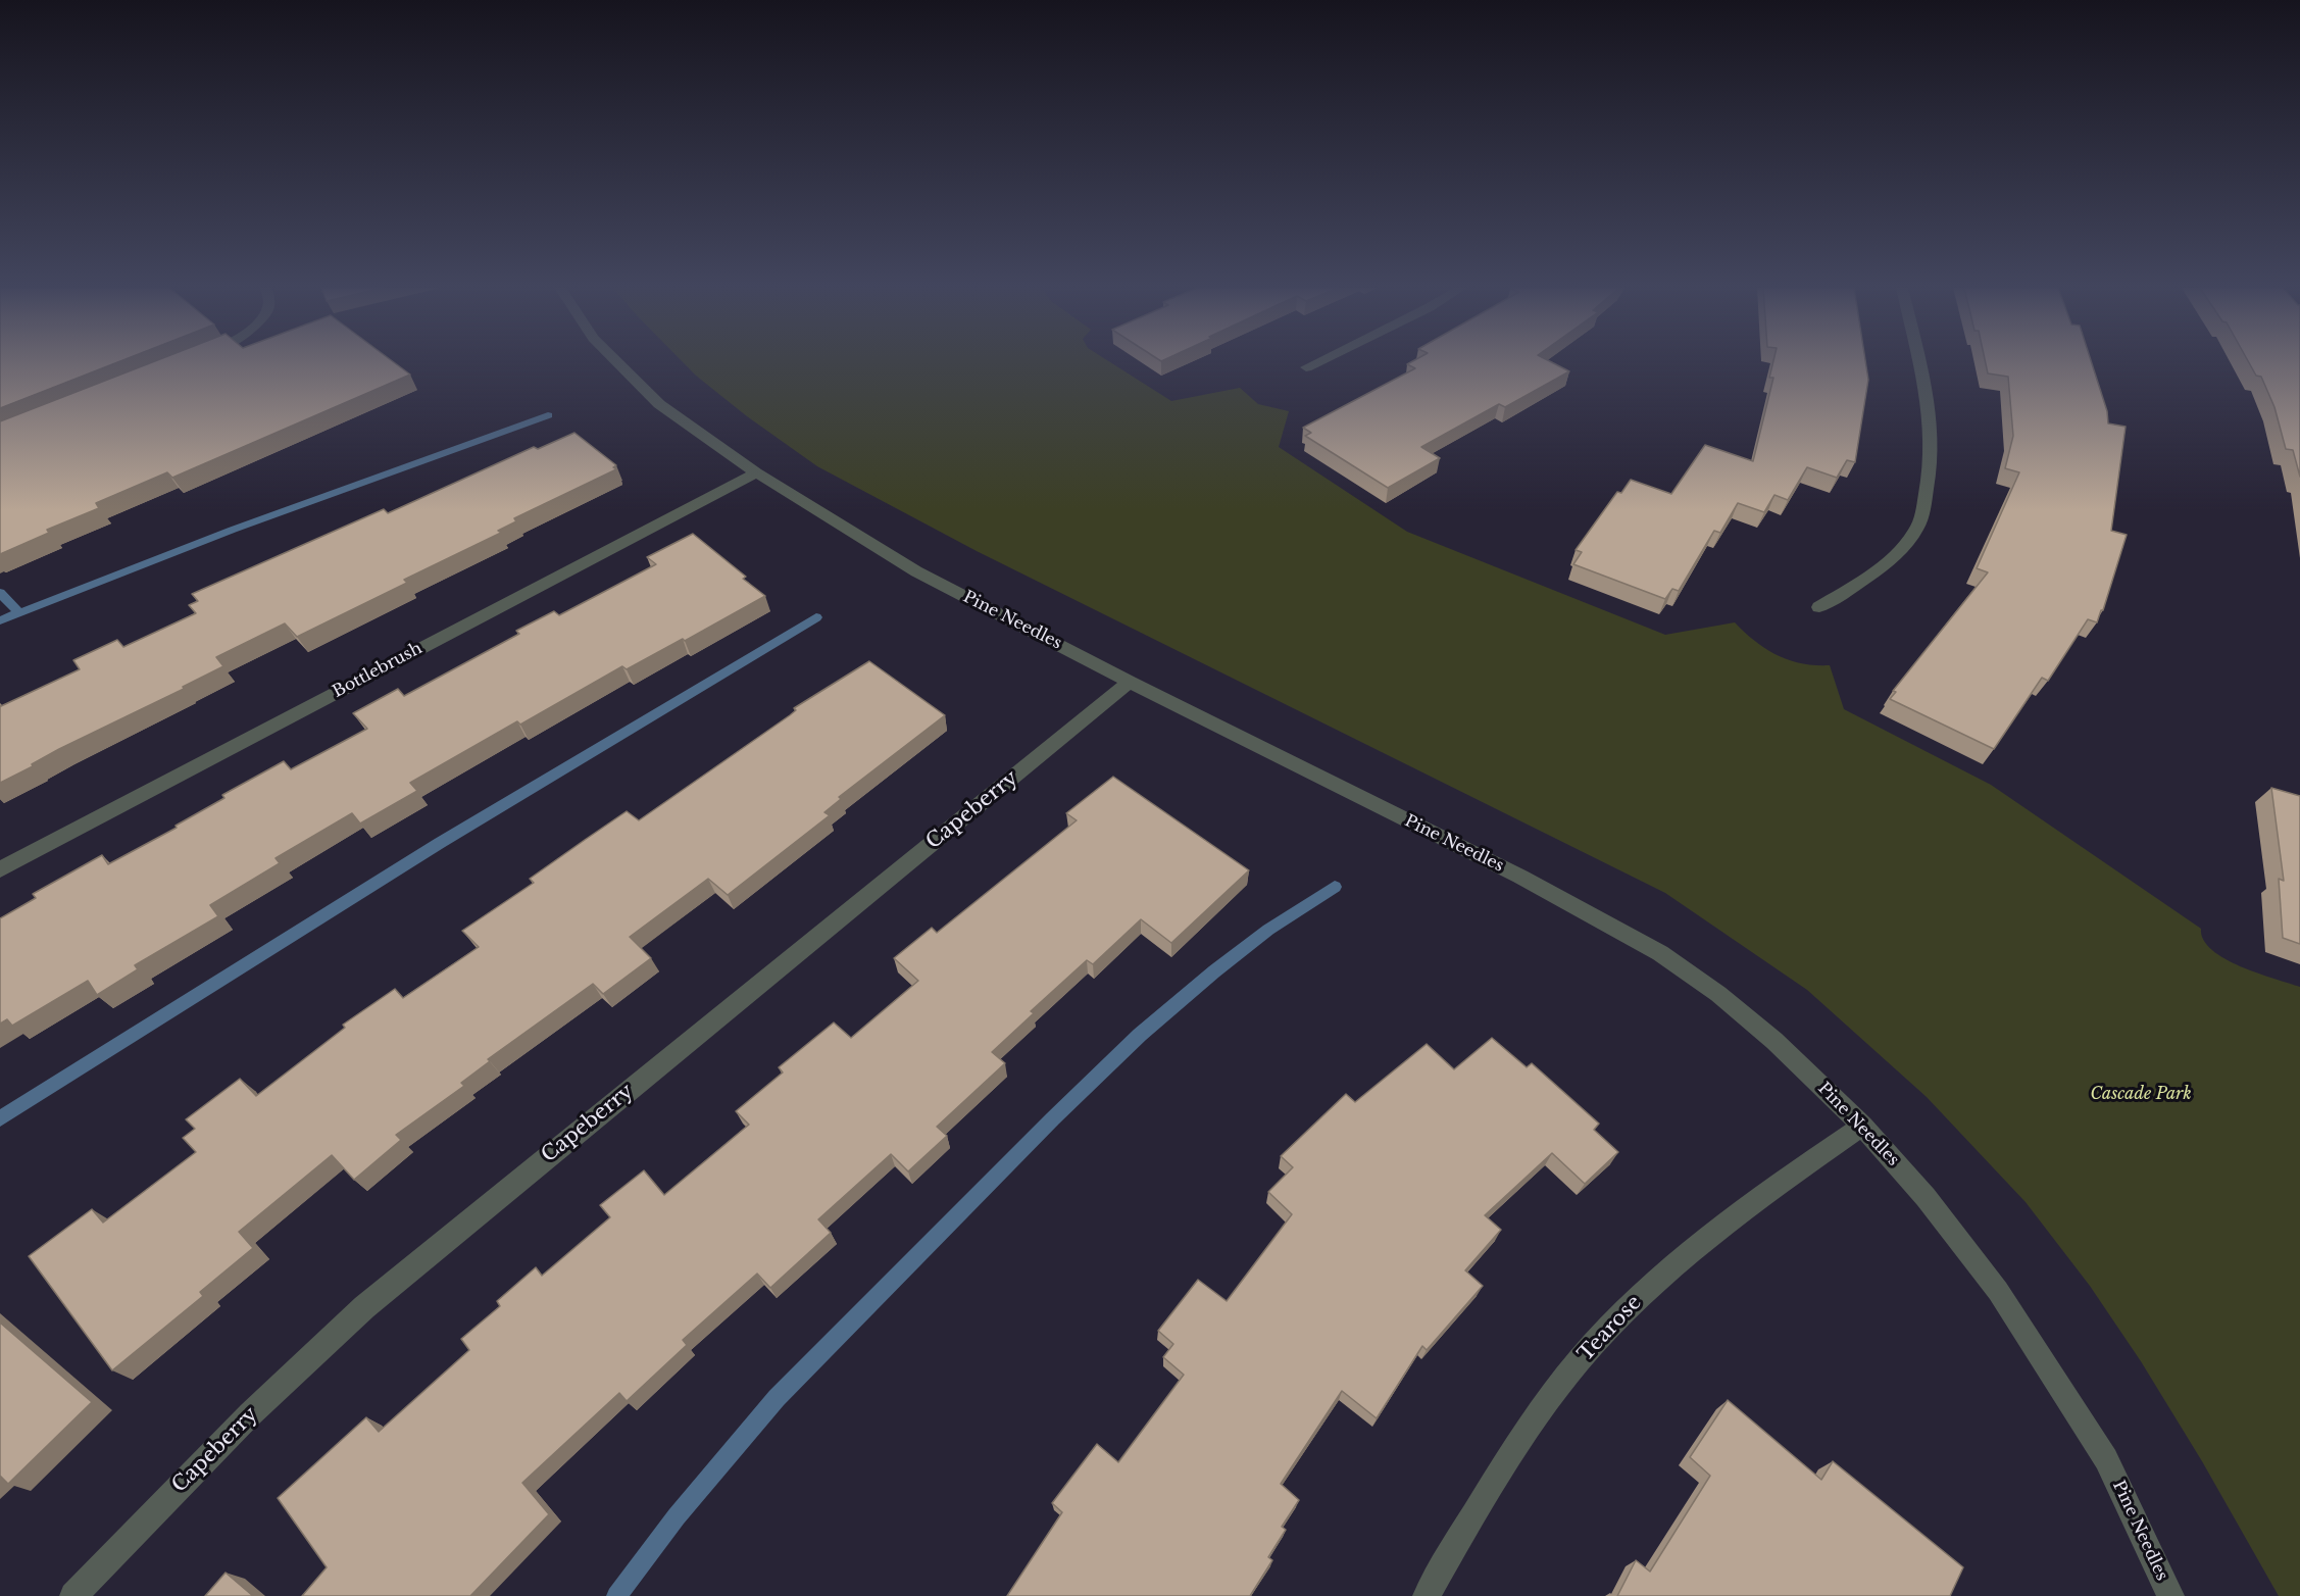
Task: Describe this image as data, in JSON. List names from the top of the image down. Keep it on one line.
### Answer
{"streets":{"street":["Pine Needles","Bottlebrush","Capeberry","Tearose"]},"crossings":[["Pine Needles","Bottlebrush"],["Pine Needles","Capeberry"],["Pine Needles","Tearose"]],"parks":["Cascade Park"]}
